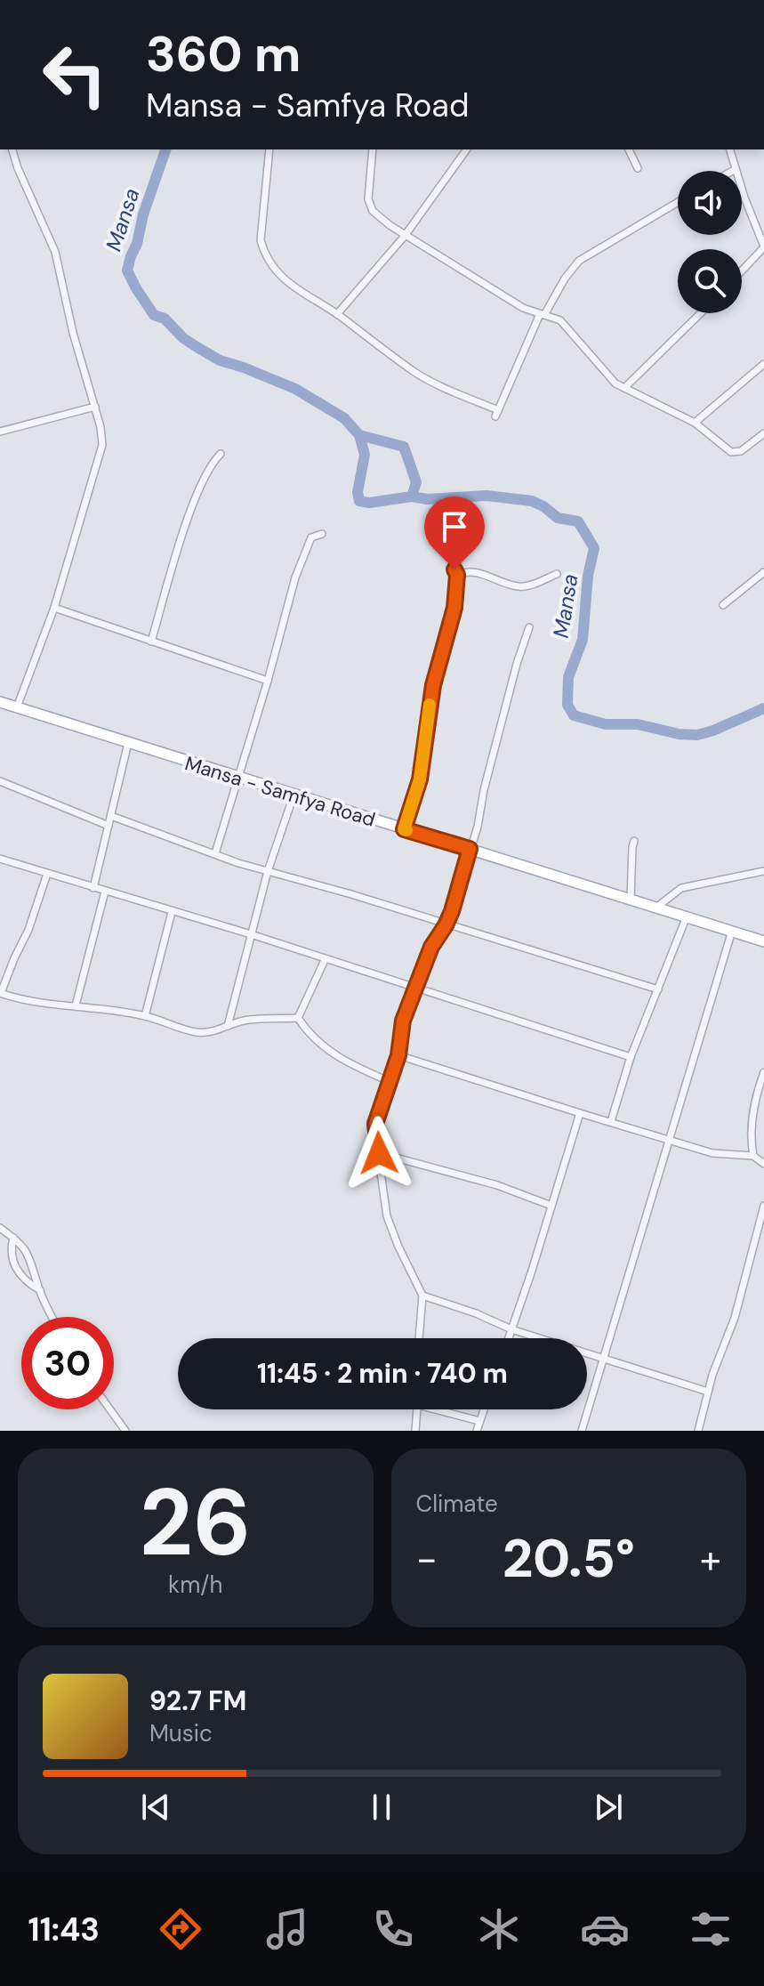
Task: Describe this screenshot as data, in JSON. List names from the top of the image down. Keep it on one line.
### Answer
{"streets":{"main road":["Mansa - Samfya Road"]},"water":["Mansa"],"page":{"turn":["360 m","Mansa - Samfya Road"],"limit":"30","trip":"11:45 · 2 min · 740 m","tile":[["26","km/h"],"Climate"],"heat":["−","20.5°","+"],"song":["92.7 FM","Music"],"tabs":"11:43"}}
